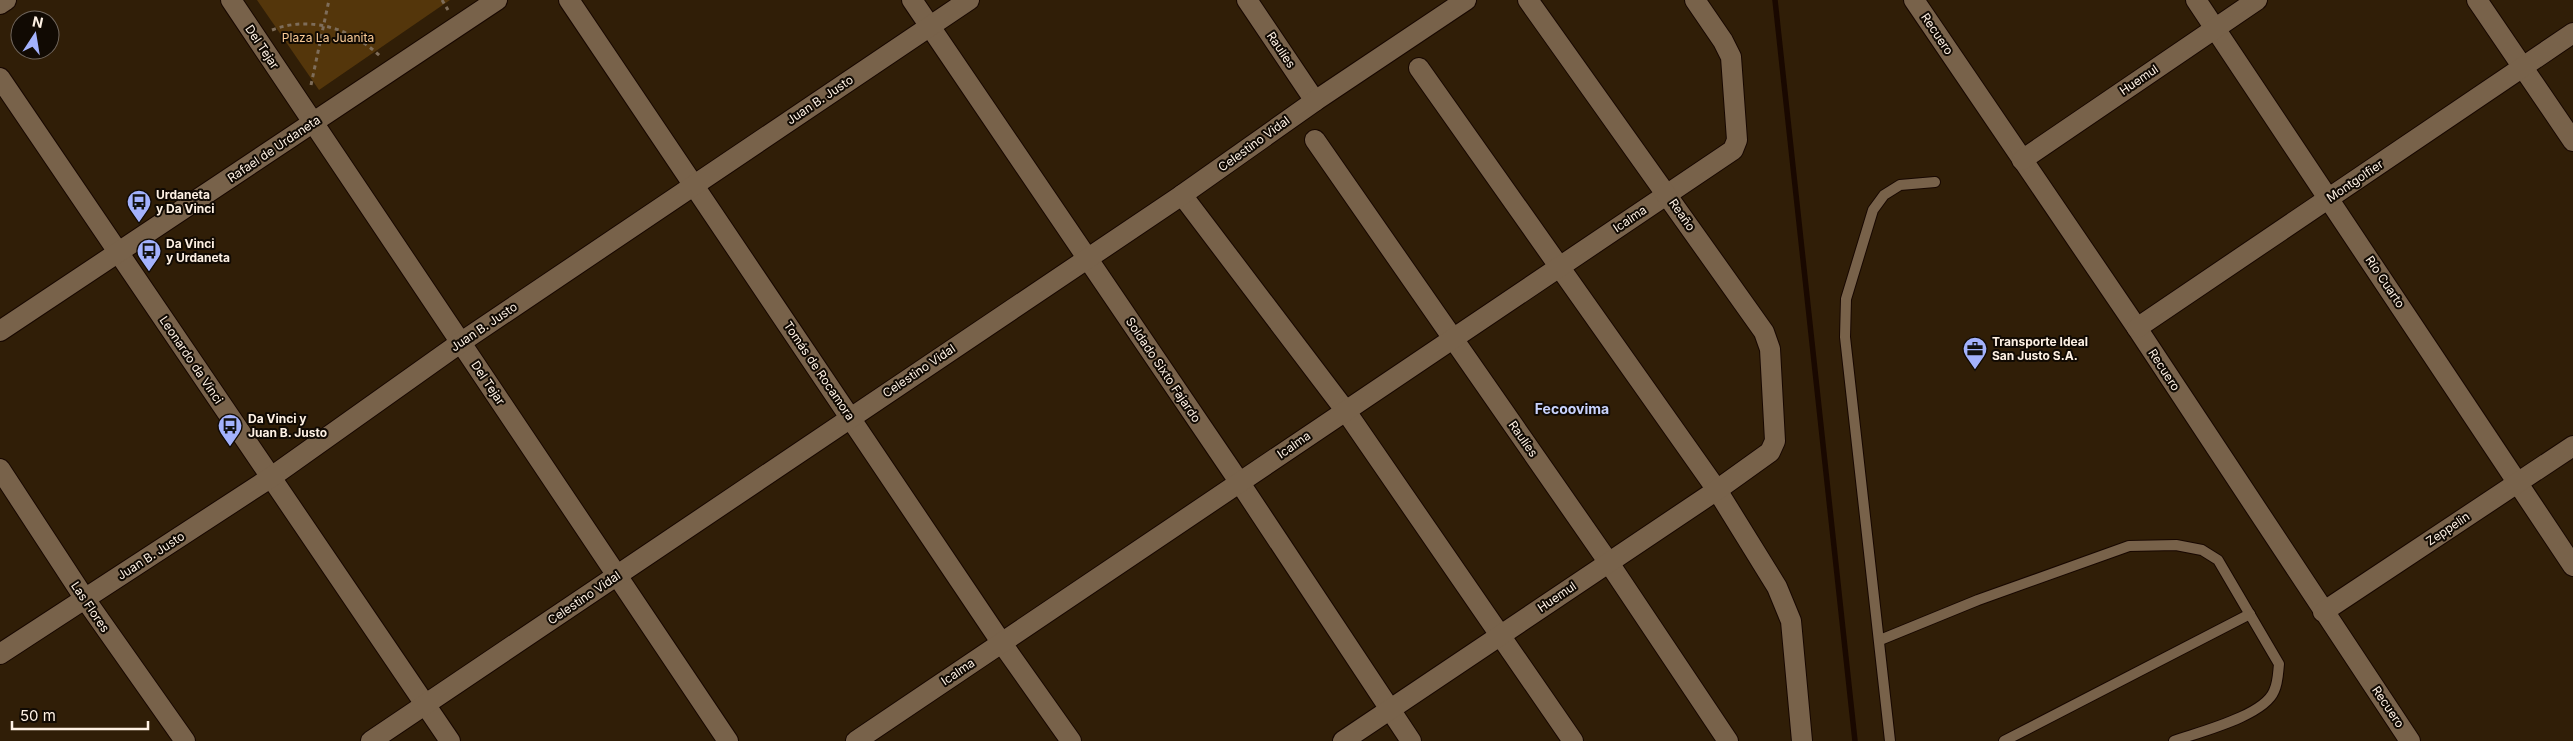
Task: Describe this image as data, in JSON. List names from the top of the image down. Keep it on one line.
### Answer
{"streets":{"street":["Recuero","Del Tejar","Raulíes","Huemul","Juan B. Justo","Celestino Vidal","Rafael de Urdaneta","Montgolfier","Reaño","Icalma","Río Cuarto","Leonardo da Vinci","Soldado Sixto Fajardo","Tomás de Rocamora","Zeppelin","Las Flores"]},"crossings":[["Recuero","Huemul"],["Recuero","Montgolfier"],["Recuero","Zeppelin"],["Del Tejar","Juan B. Justo"],["Del Tejar","Celestino Vidal"],["Del Tejar","Rafael de Urdaneta"],["Raulíes","Huemul"],["Raulíes","Celestino Vidal"],["Raulíes","Icalma"],["Huemul","Reaño"],["Huemul","Río Cuarto"],["Huemul","Soldado Sixto Fajardo"],["Juan B. Justo","Leonardo da Vinci"],["Juan B. Justo","Soldado Sixto Fajardo"],["Juan B. Justo","Tomás de Rocamora"],["Juan B. Justo","Las Flores"],["Celestino Vidal","Leonardo da Vinci"],["Celestino Vidal","Soldado Sixto Fajardo"],["Celestino Vidal","Tomás de Rocamora"],["Rafael de Urdaneta","Leonardo da Vinci"],["Montgolfier","Río Cuarto"],["Reaño","Icalma"],["Icalma","Soldado Sixto Fajardo"],["Icalma","Tomás de Rocamora"],["Río Cuarto","Zeppelin"]],"districts":["Fecoovima"],"parks":["Plaza La Juanita"],"places":{"bus stop":["Urdaneta y Da Vinci","Da Vinci y Urdaneta","Da Vinci y Juan B. Justo"],"office":["Transporte Ideal San Justo S.A."]},"scale_bar":"50 m","north":"top"}
